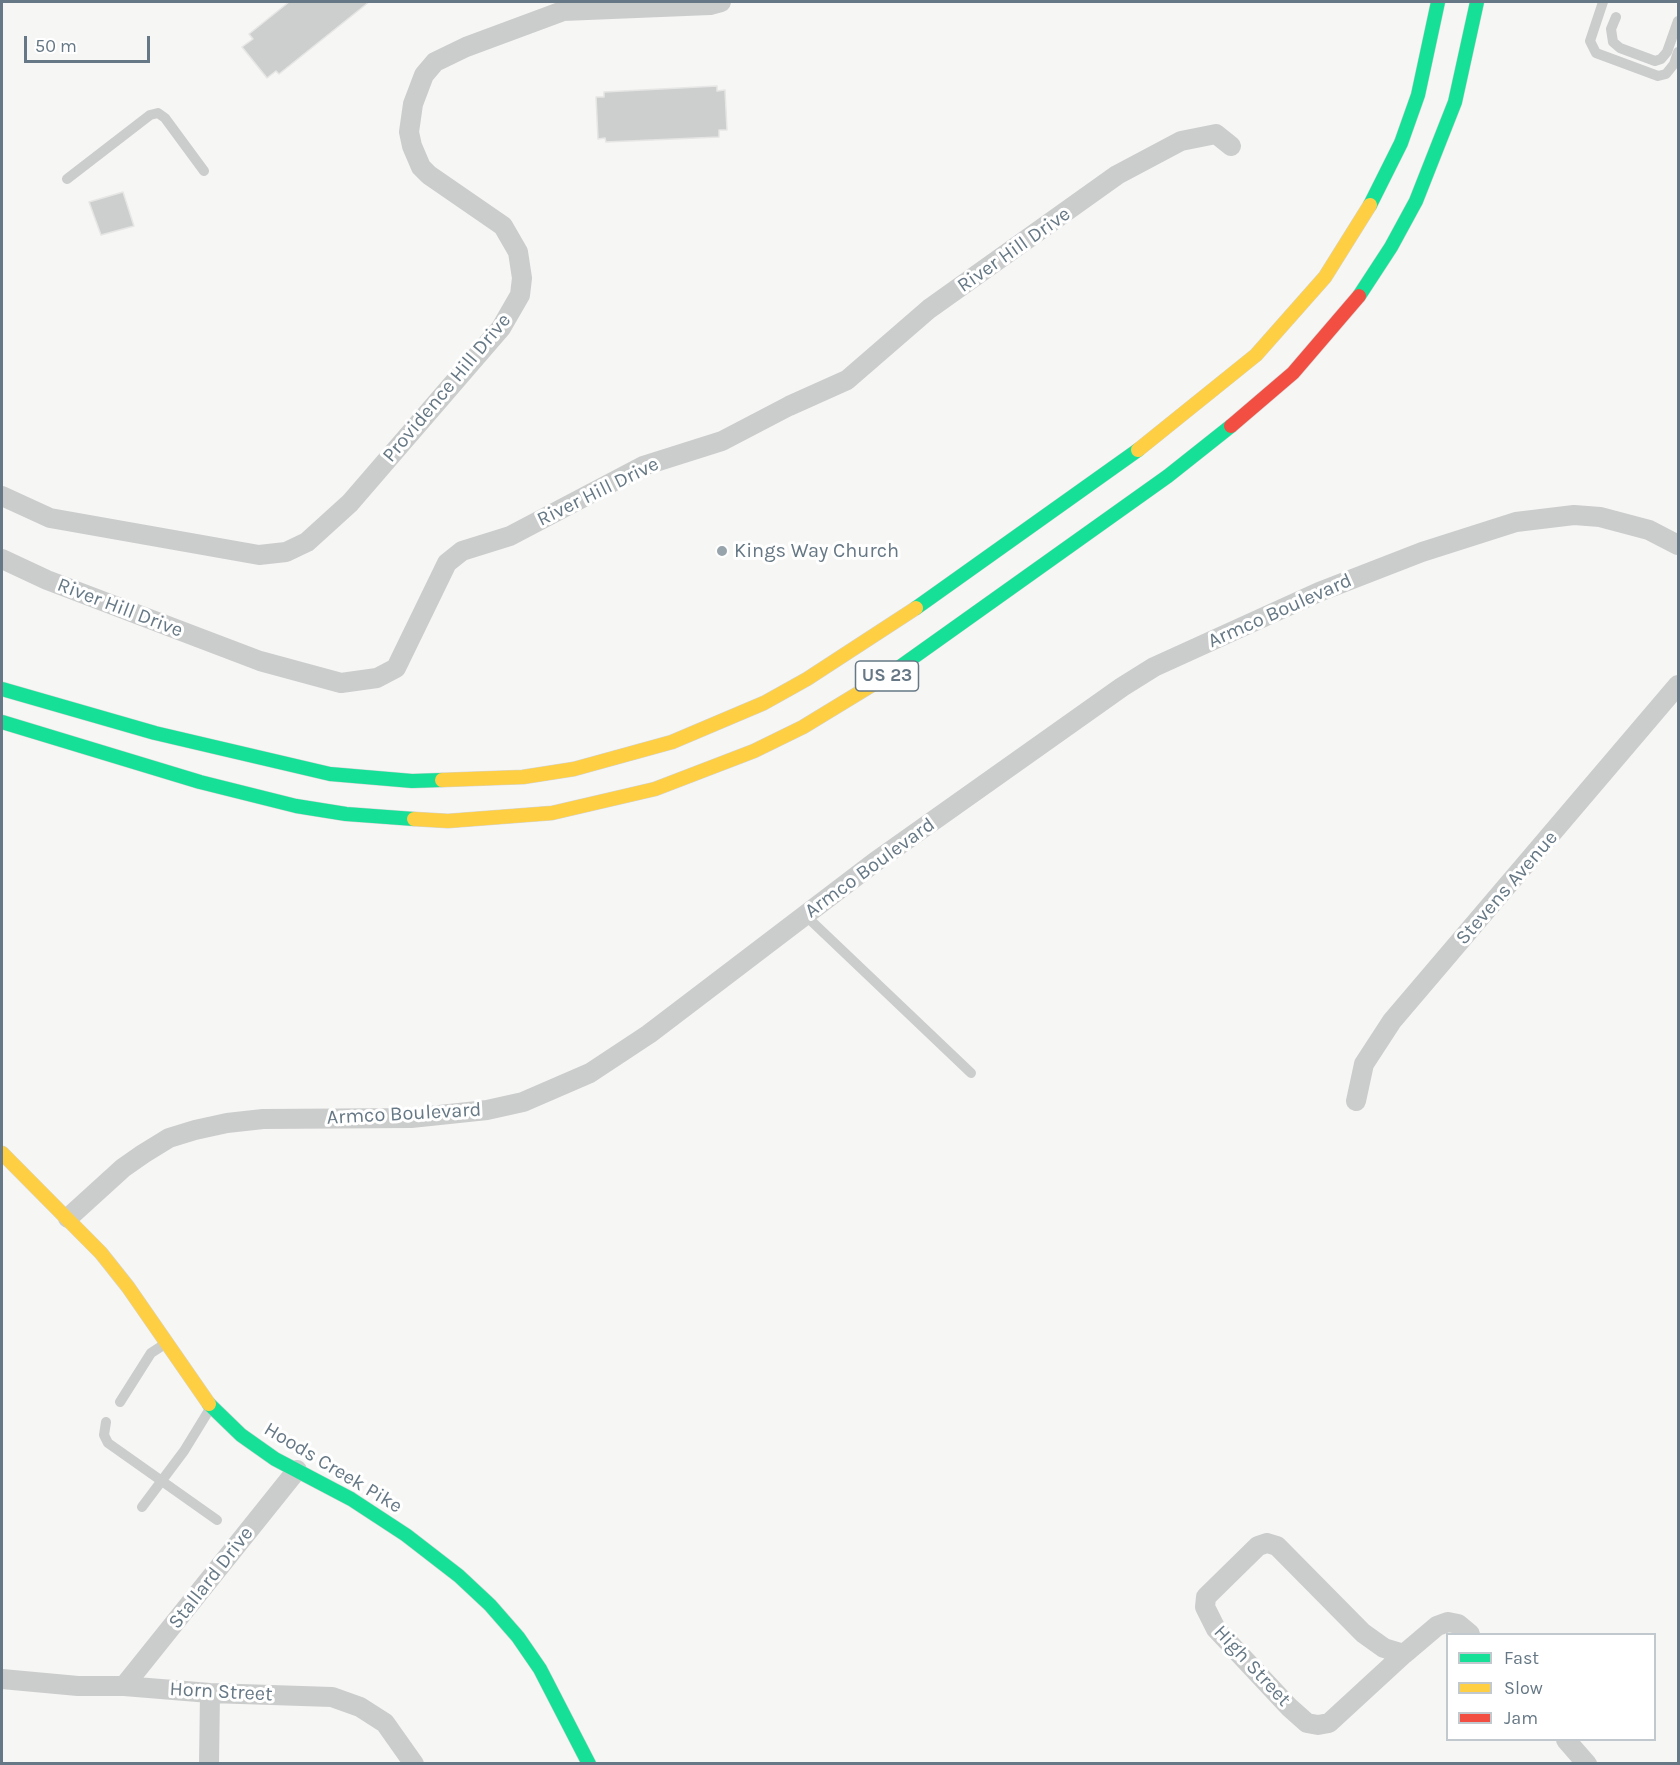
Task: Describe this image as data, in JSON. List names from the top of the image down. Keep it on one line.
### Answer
{"streets":{"main road":["US 23","Hoods Creek Pike"],"street":["River Hill Drive","Providence Hill Drive","Armco Boulevard","Stevens Avenue","Stallard Drive","High Street","Horn Street"]},"crossings":[["Armco Boulevard","Hoods Creek Pike"],["Hoods Creek Pike","Stallard Drive"],["Stallard Drive","Horn Street"]],"places":["Kings Way Church"],"legend":["Fast","Slow","Jam"],"scale_bar":"50 m"}
